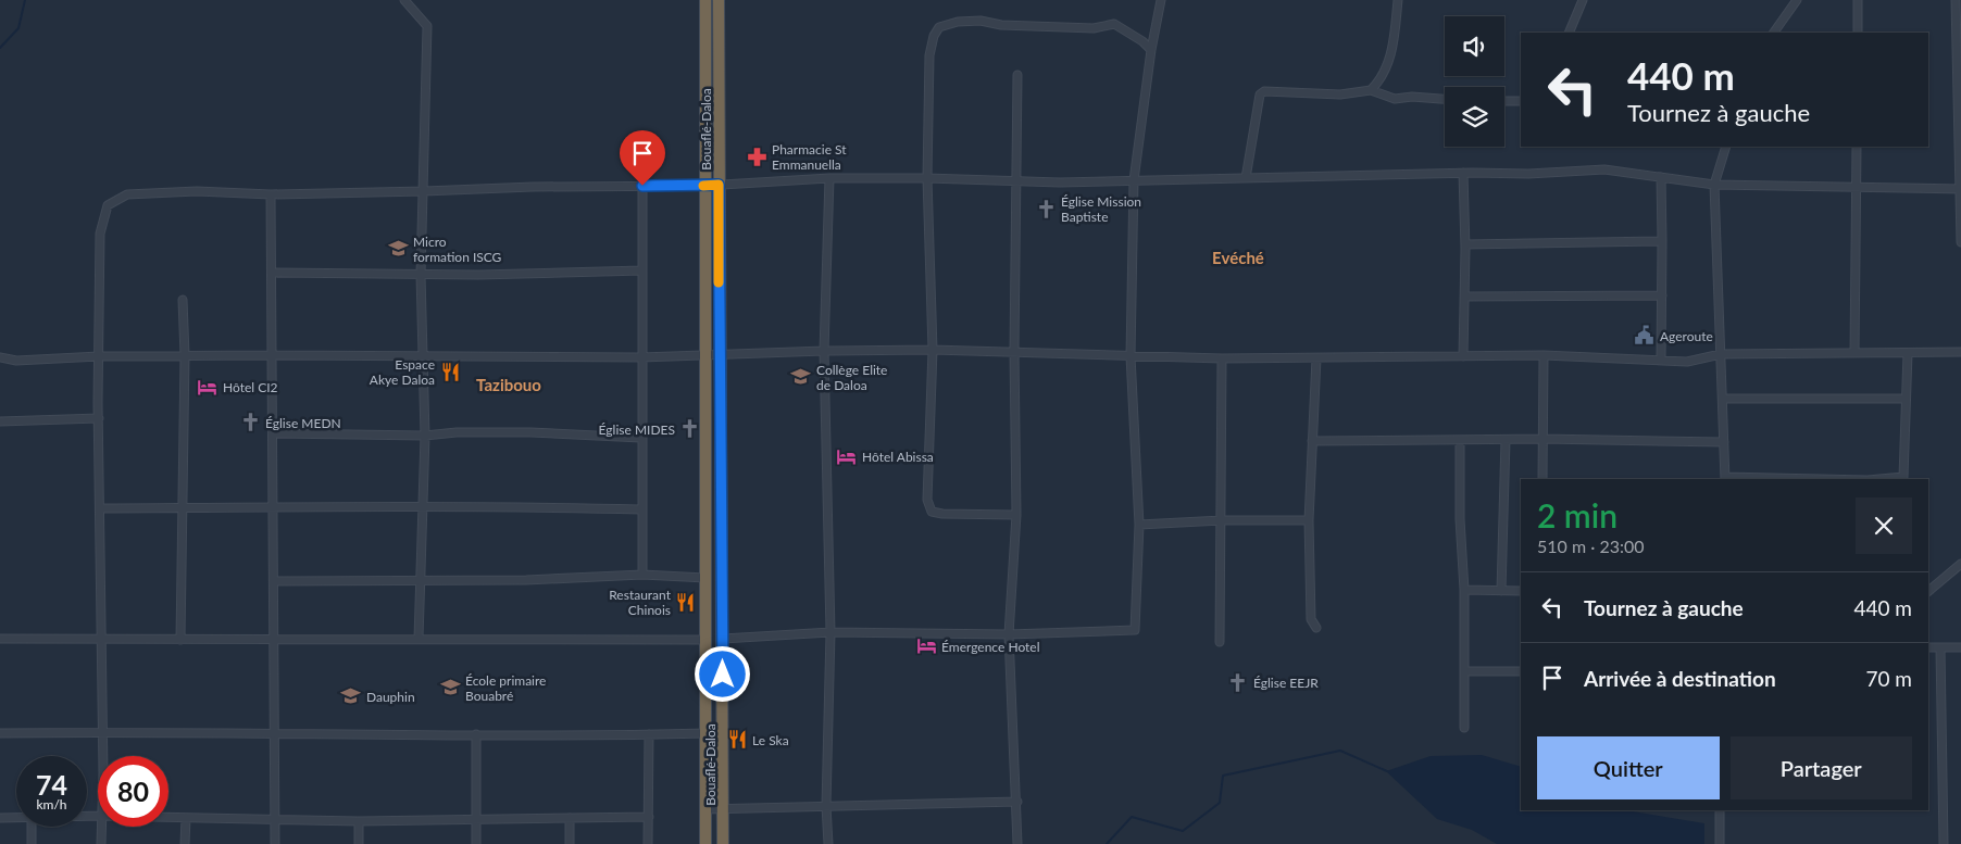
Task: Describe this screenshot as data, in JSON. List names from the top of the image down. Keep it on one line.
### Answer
{"streets":{"highway":["Bouaflé-Daloa"]},"districts":["Evéché","Tazibouo"],"places":{"pharmacy":["Pharmacie St Emmanuella"],"church":["Église Mission Baptiste","Église MEDN","Église MIDES","Église EEJR"],"school or university":["Micro formation ISCG","Collège Elite de Daloa","École primaire Bouabré","Dauphin"],"public building":["Ageroute"],"restaurant":["Espace Akye Daloa","Restaurant Chinois","Le Ska"],"hotel":["Hôtel CI2","Hôtel Abissa","Émergence Hotel"]},"page":{"turn":["440 m","Tournez à gauche"],"heading":["2 min","510 m · 23:00"],"list":[{"name":"Tournez à gauche","value":"440 m"},{"name":"Arrivée à destination","value":"70 m"}],"buttons":["Quitter","Partager"],"speed":"74 km/h","limit":"80"}}
